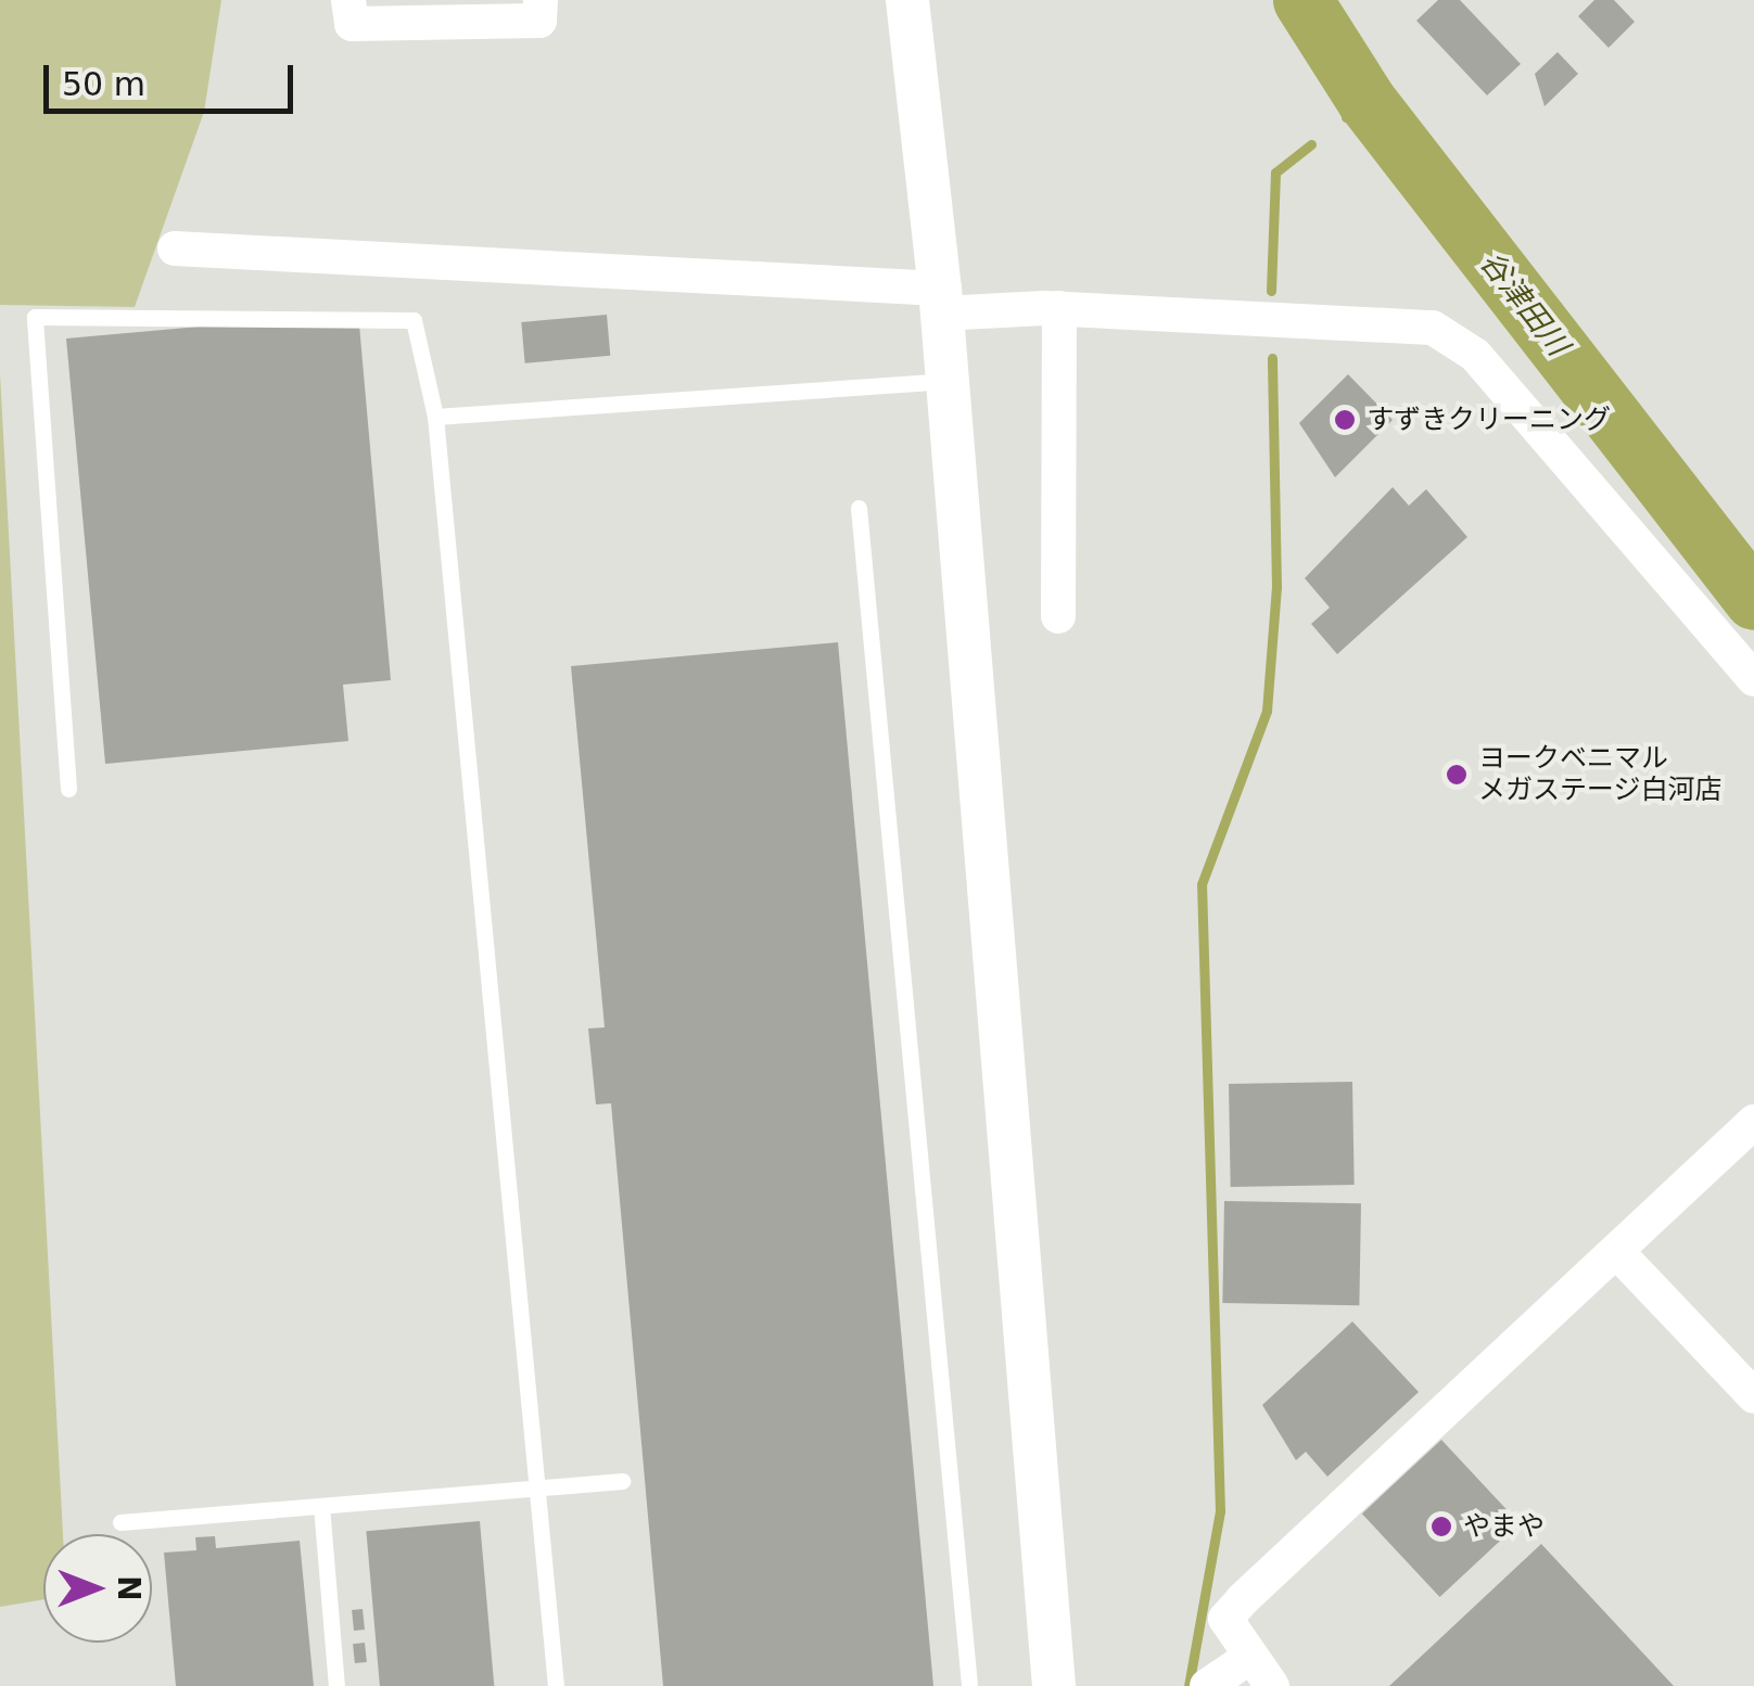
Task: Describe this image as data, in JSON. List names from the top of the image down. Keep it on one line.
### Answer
{"water":["谷津田川"],"places":["すずきクリーニング","ヨークベニマル メガステージ白河店","やまや"],"scale_bar":"50 m","north":"right"}
